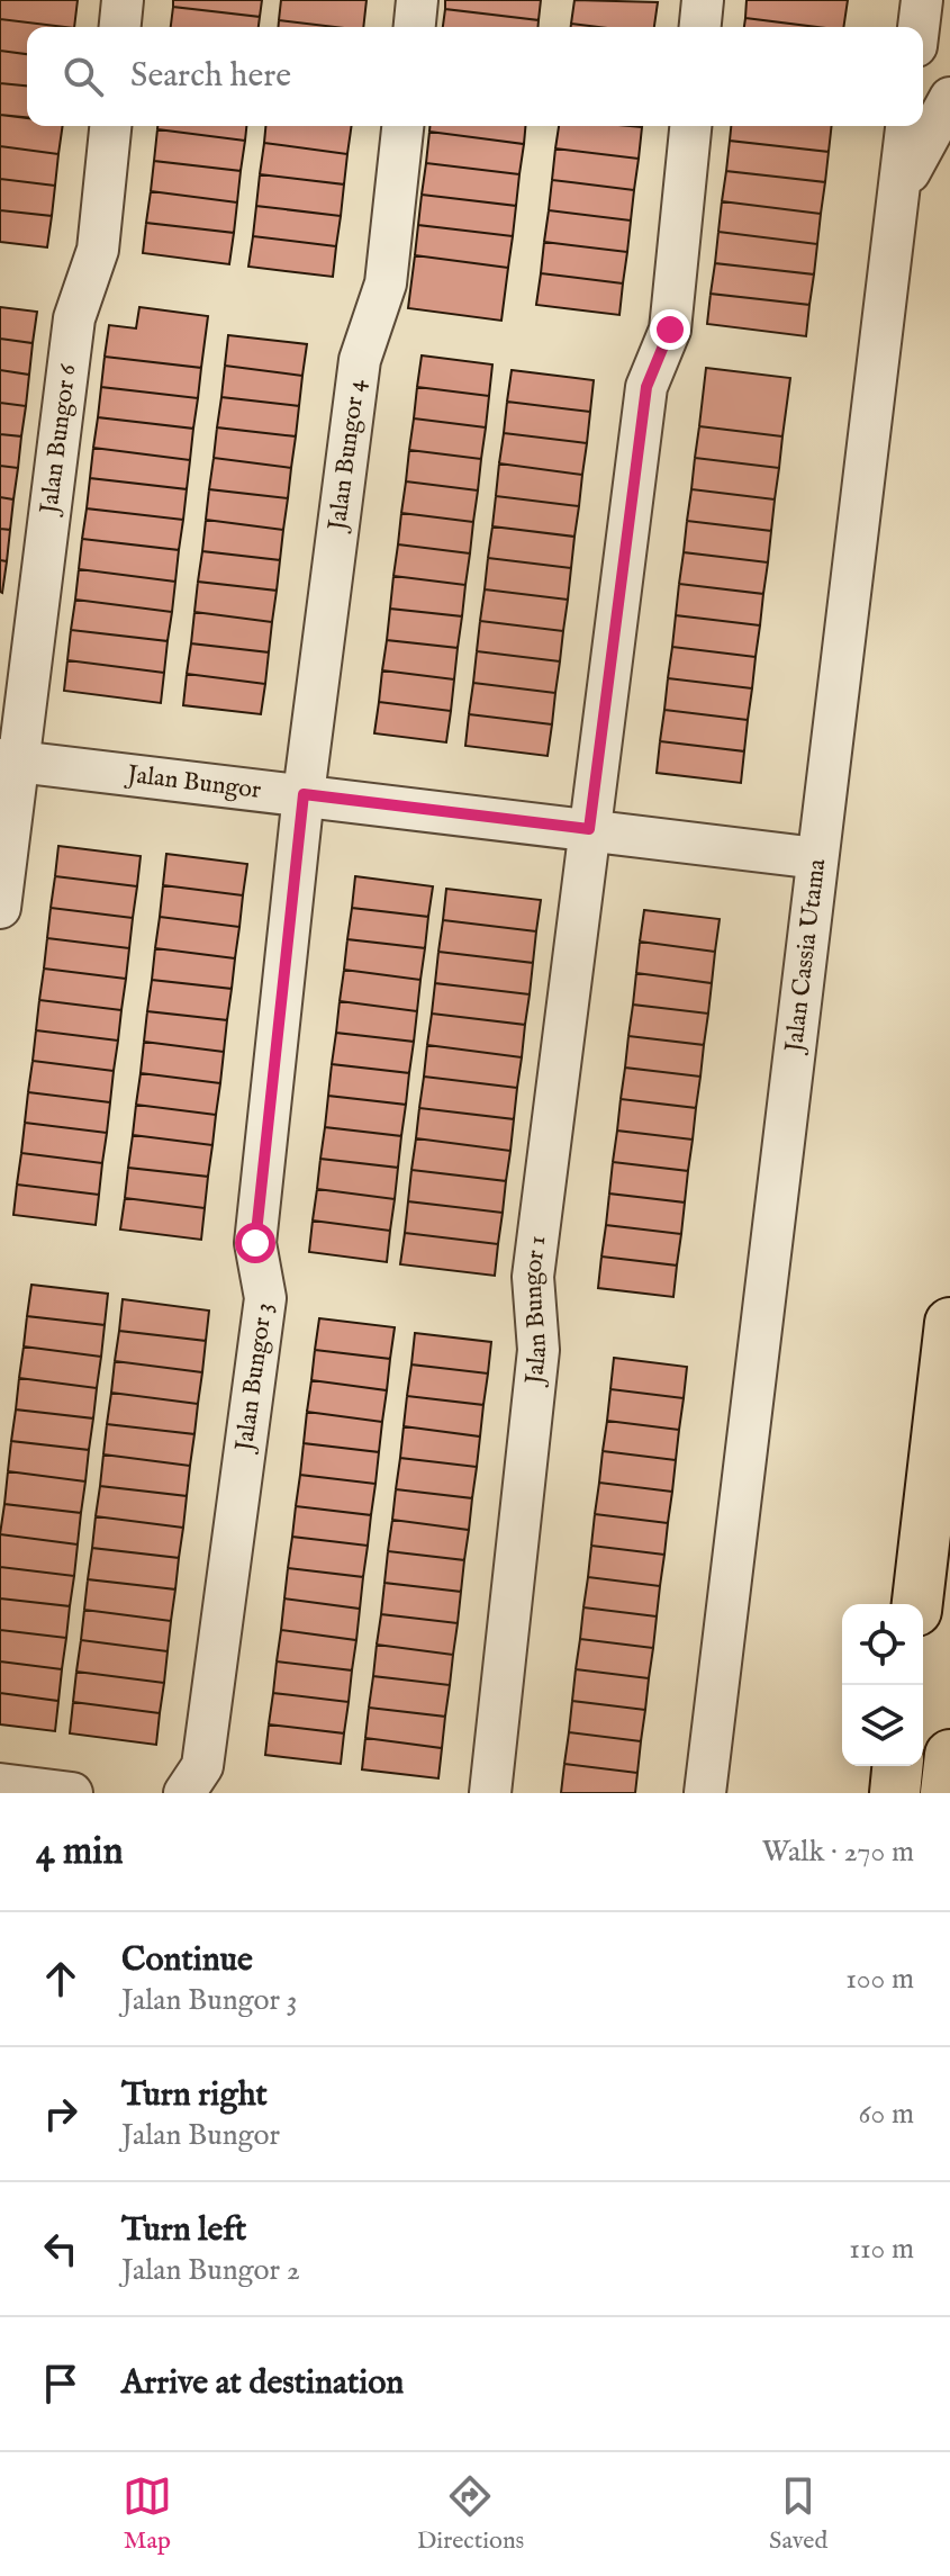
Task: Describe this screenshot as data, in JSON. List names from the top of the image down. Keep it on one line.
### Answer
{"streets":{"street":["Jalan Bungor 6","Jalan Bungor 4","Jalan Bungor","Jalan Cassia Utama","Jalan Bungor 1","Jalan Bungor 3"]},"crossings":[["Jalan Bungor 6","Jalan Bungor"],["Jalan Bungor 4","Jalan Bungor"],["Jalan Bungor 4","Jalan Bungor 3"],["Jalan Bungor","Jalan Cassia Utama"],["Jalan Bungor","Jalan Bungor 1"],["Jalan Bungor","Jalan Bungor 3"]],"page":{"search":"Search here","heading":["4 min","Walk · 270 m"],"list":[["Continue","Jalan Bungor 3","100 m"],["Turn right","Jalan Bungor","60 m"],["Turn left","Jalan Bungor 2","110 m"],"Arrive at destination"],"nav":["Map","Directions","Saved"]}}
